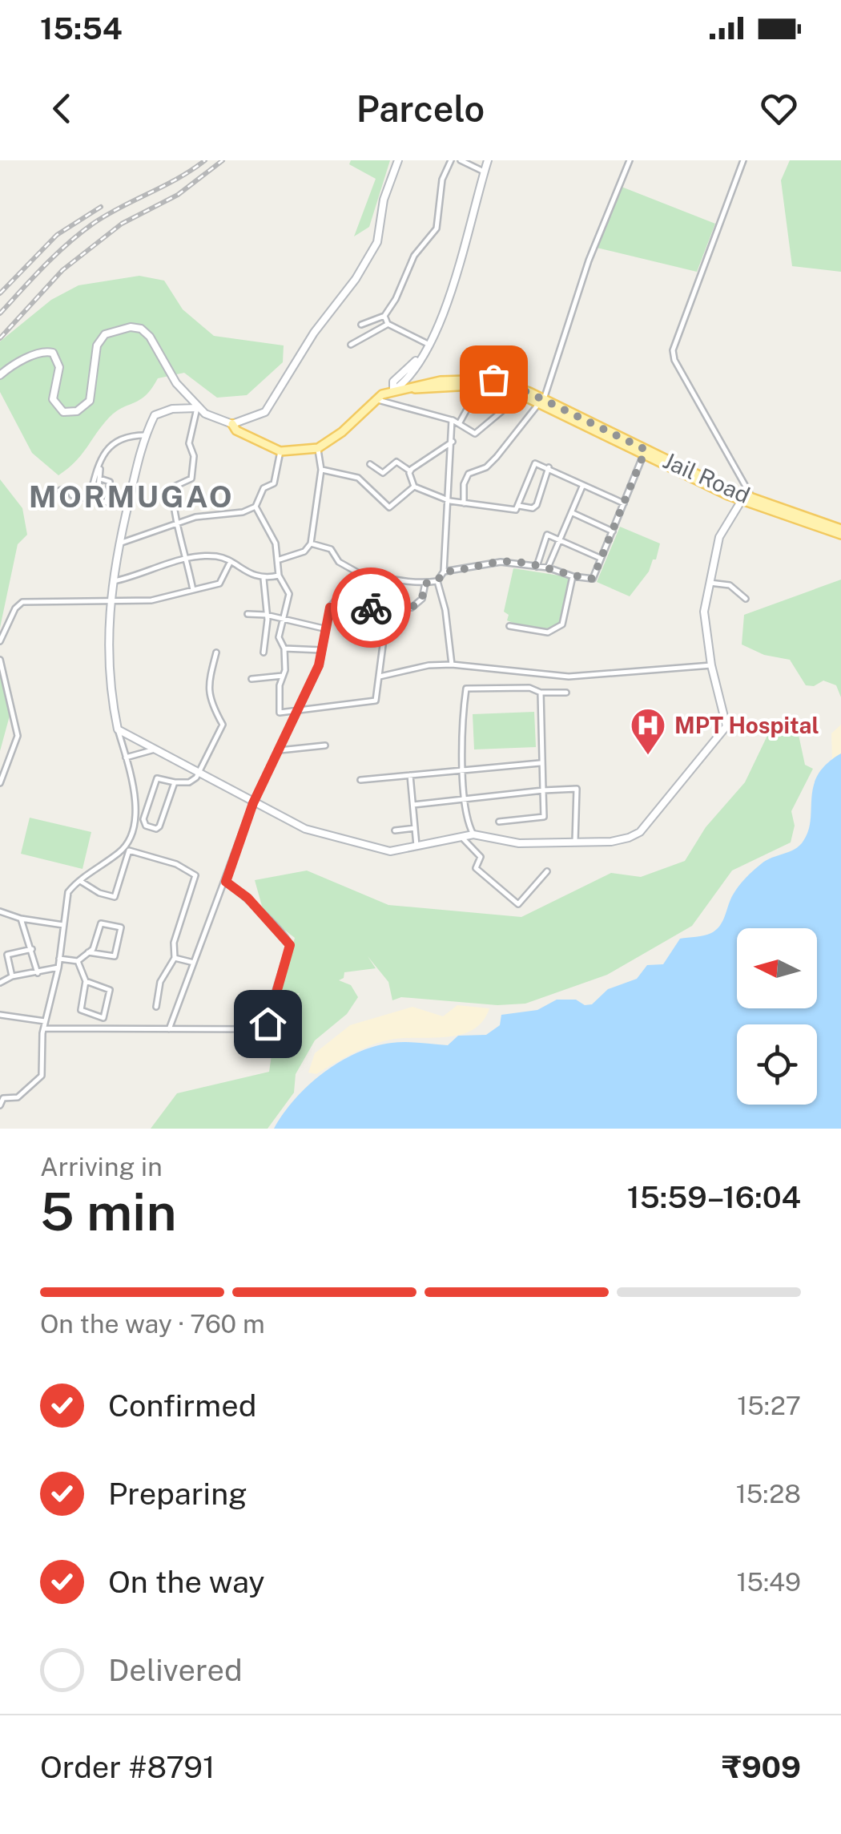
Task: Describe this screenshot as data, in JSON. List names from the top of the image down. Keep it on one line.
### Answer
{"streets":{"main road":["Jail Road"]},"districts":["MORMUGAO"],"places":{"hospital":["MPT Hospital"]},"north":"left","page":{"status":"15:54","header":"Parcelo","heading":["5 min","Arriving in","15:59–16:04"],"panel":["Order #8791","₹909"],"bar":"On the way · 760 m","list":[["Confirmed","15:27"],["Preparing","15:28"],["On the way","15:49"],"Delivered"]}}
